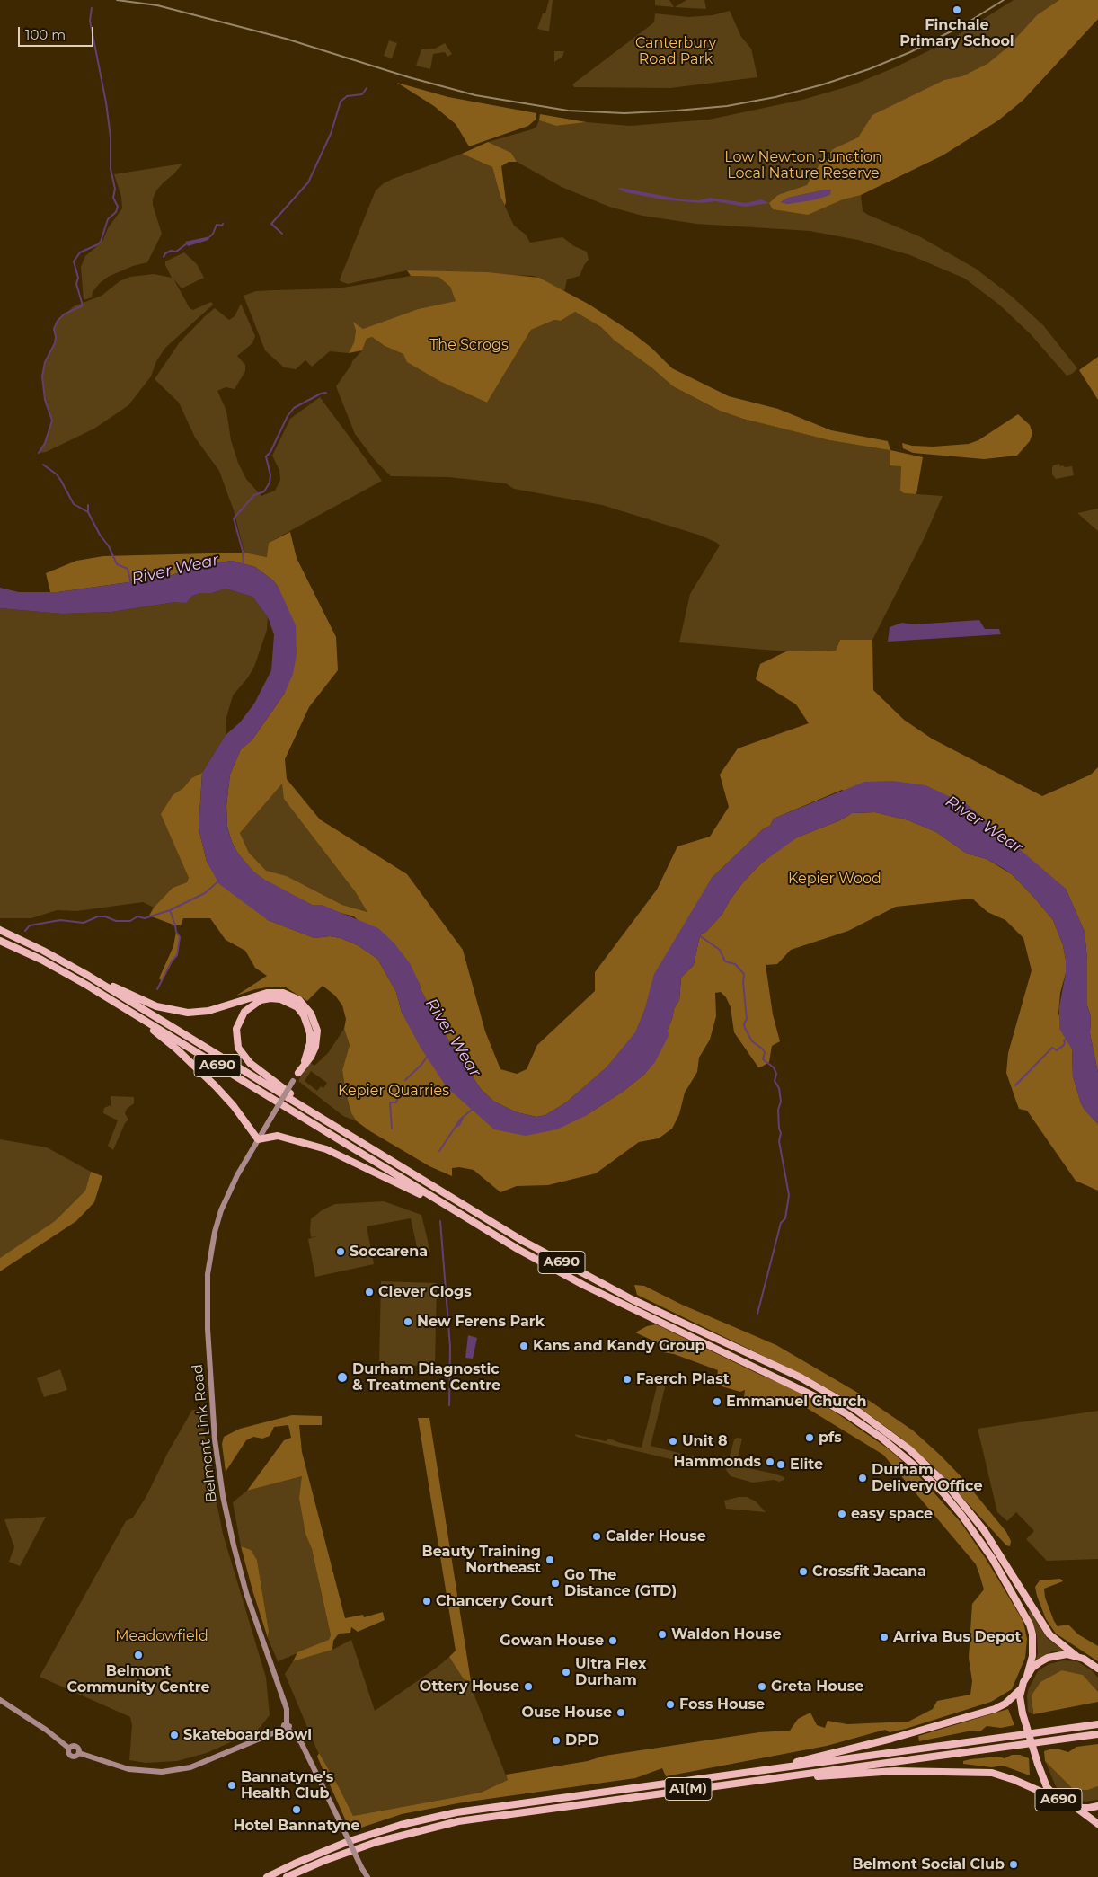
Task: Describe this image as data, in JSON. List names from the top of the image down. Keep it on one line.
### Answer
{"streets":{"highway":["A690","A1(M)"],"street":["Belmont Link Road"]},"water":["River Wear"],"parks":["Canterbury Road Park","Low Newton Junction Local Nature Reserve","The Scrogs","Kepier Wood","Kepier Quarries","Meadowfield"],"places":["Finchale Primary School","Soccarena","Clever Clogs","New Ferens Park","Kans and Kandy Group","Durham Diagnostic & Treatment Centre","Faerch Plast","Emmanuel Church","pfs","Unit 8","Hammonds","Elite","Durham Delivery Office","easy space","Calder House","Beauty Training Northeast","Crossfit Jacana","Go The Distance (GTD)","Chancery Court","Waldon House","Arriva Bus Depot","Gowan House","Belmont Community Centre","Ultra Flex Durham","Ottery House","Greta House","Foss House","Ouse House","Skateboard Bowl","DPD","Bannatyne's Health Club","Hotel Bannatyne","Belmont Social Club"],"scale_bar":"100 m"}
